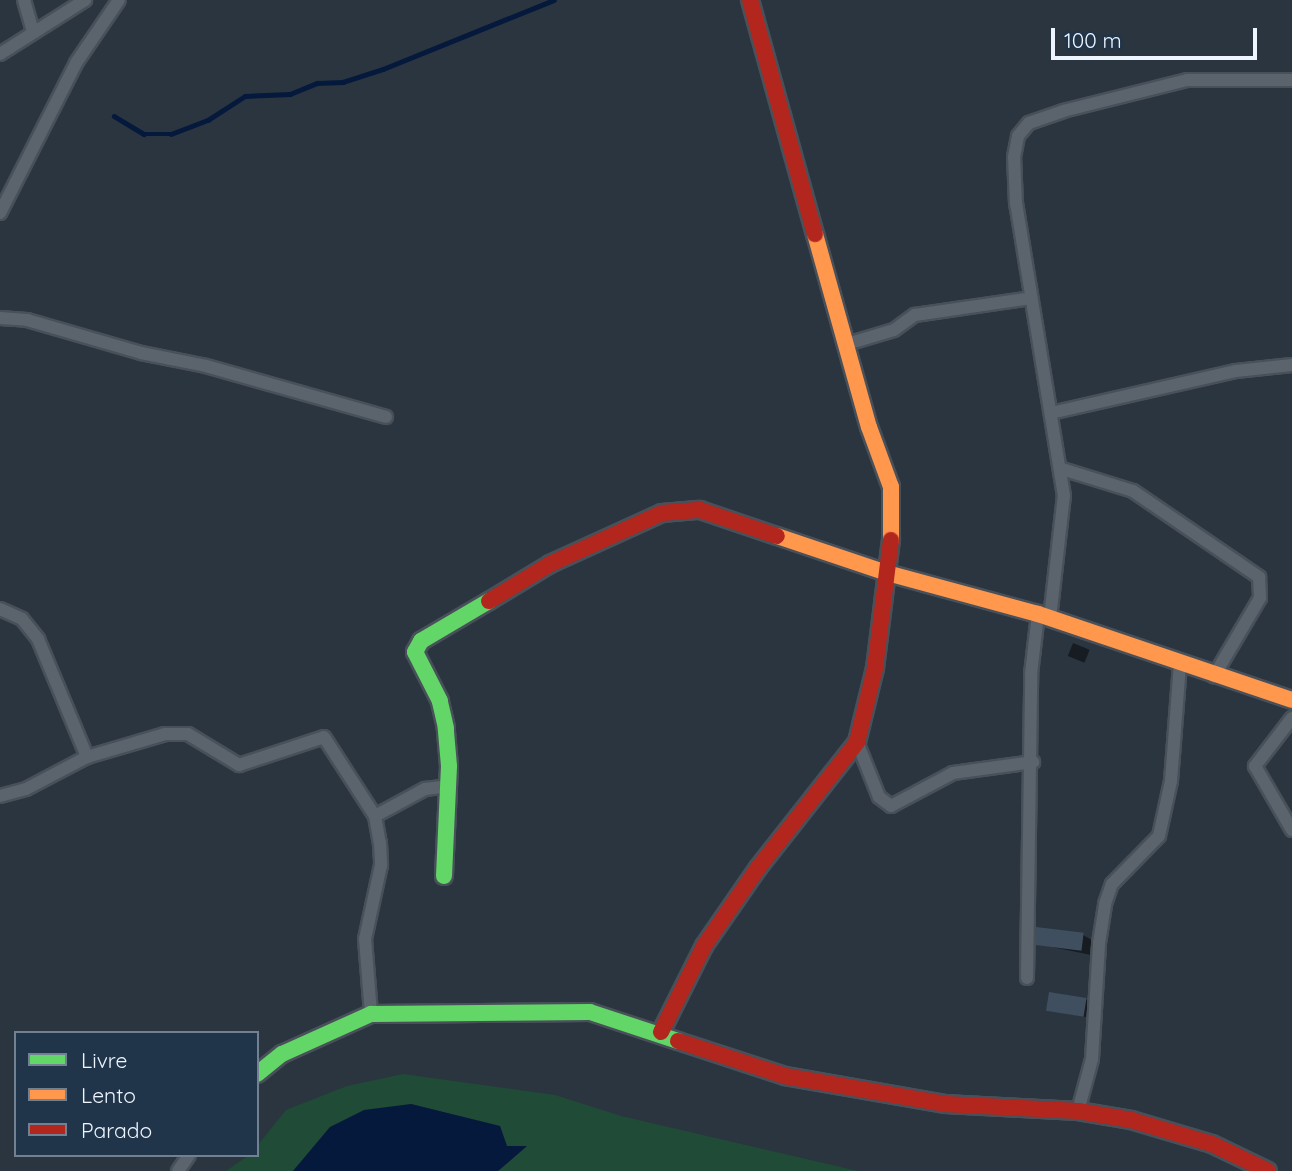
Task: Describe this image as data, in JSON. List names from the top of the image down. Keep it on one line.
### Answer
{"legend":["Livre","Lento","Parado"],"scale_bar":"100 m"}
